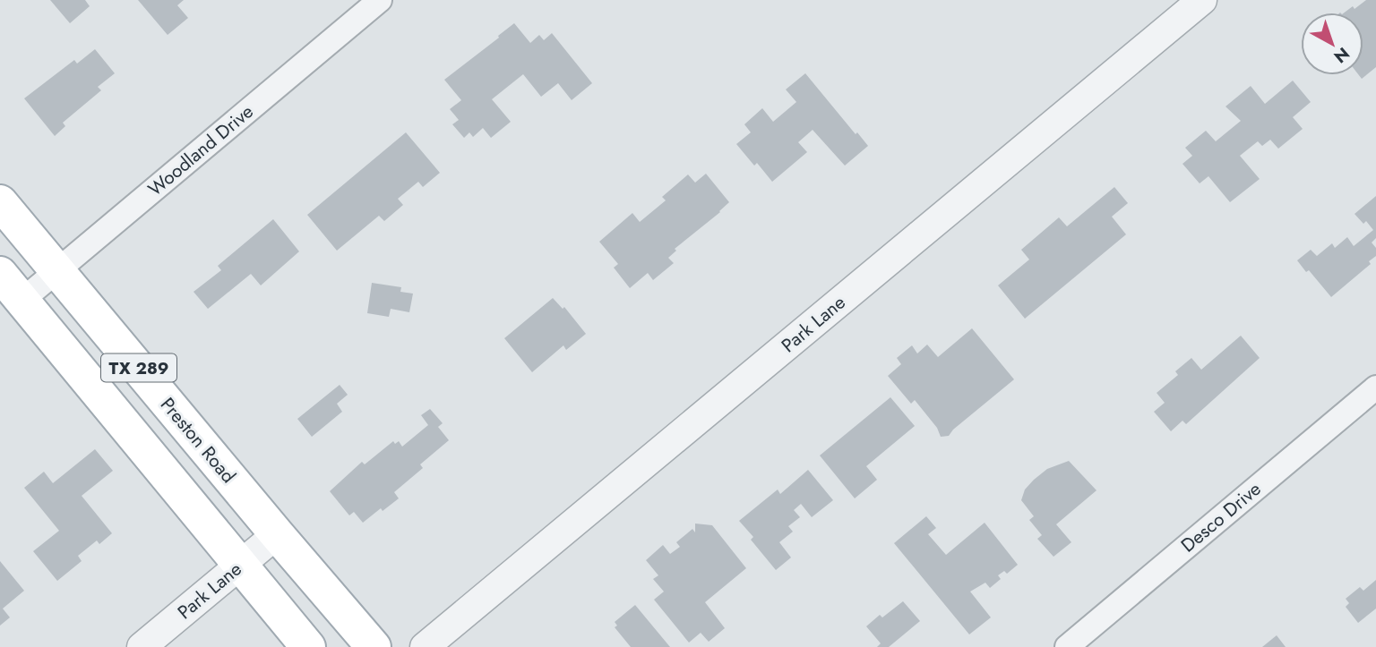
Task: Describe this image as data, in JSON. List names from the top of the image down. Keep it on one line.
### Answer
{"streets":{"main road":["TX 289","Preston Road"],"street":["Woodland Drive","Park Lane","Desco Drive"]},"crossings":[["Woodland Drive","TX 289"],["Woodland Drive","Preston Road"],["Park Lane","TX 289"],["Park Lane","Preston Road"]],"north":"bottom right"}
